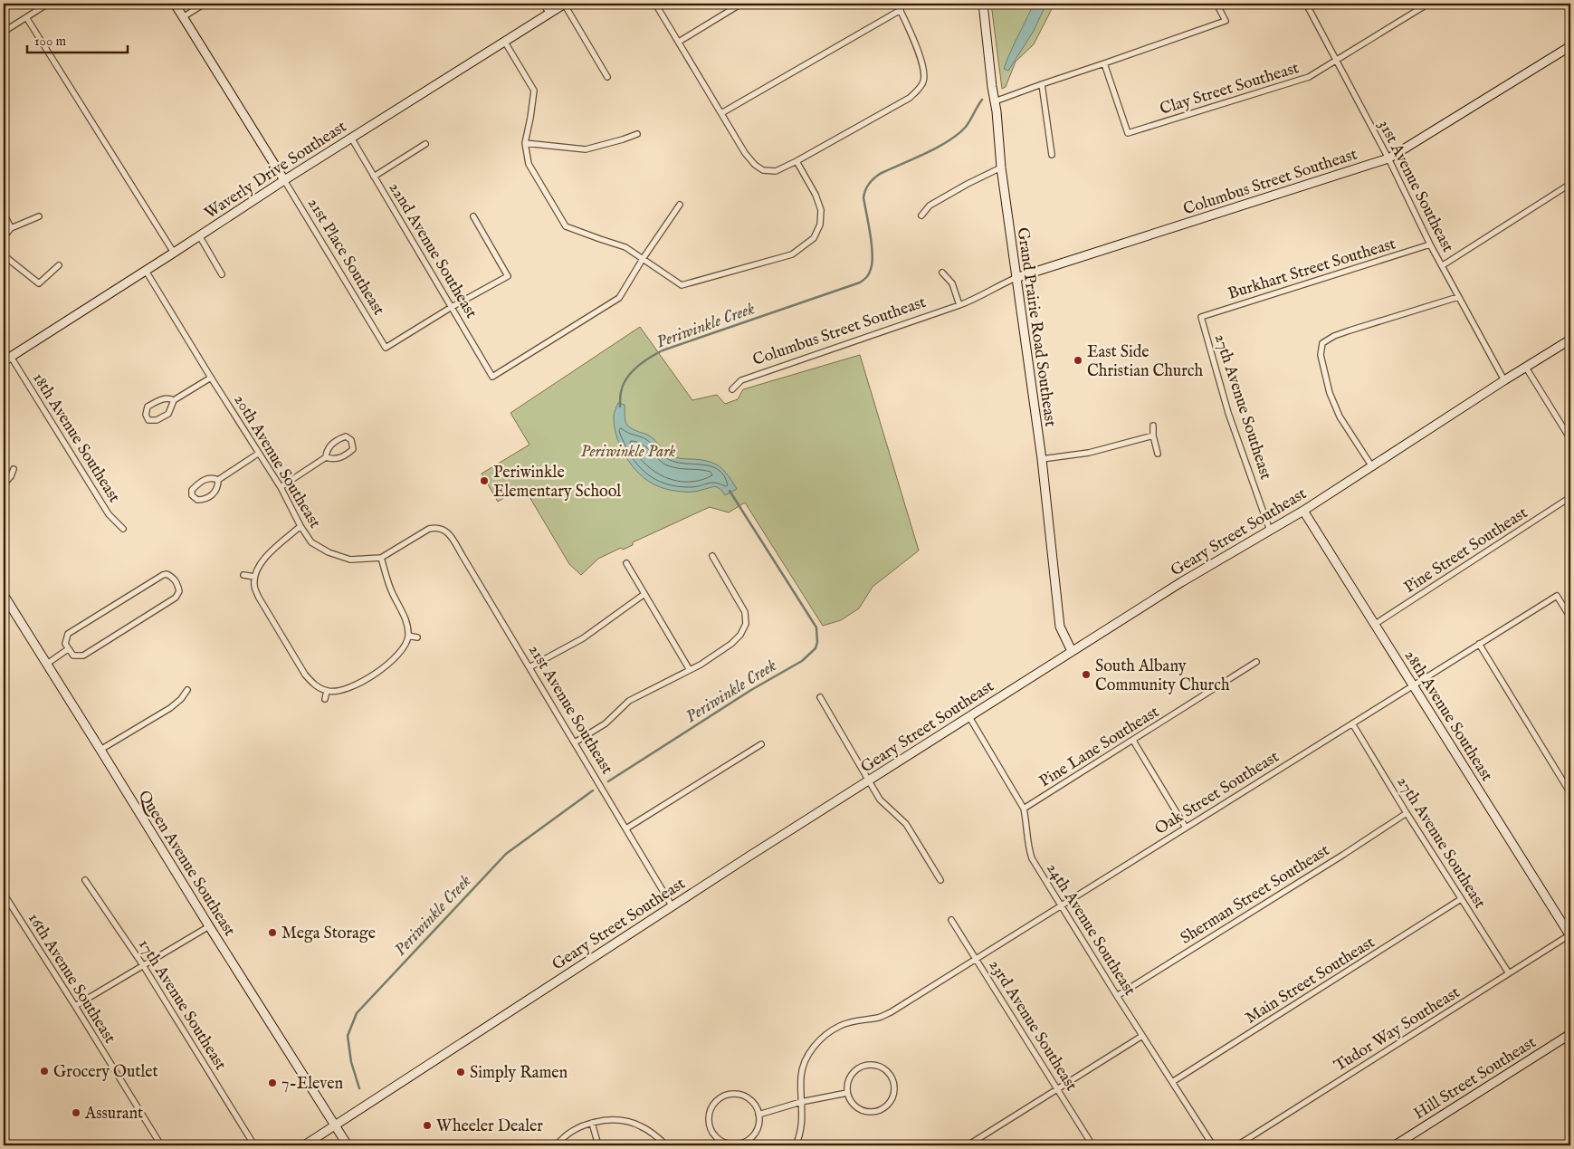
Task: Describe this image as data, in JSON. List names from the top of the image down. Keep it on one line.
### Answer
{"streets":{"main road":["Waverly Drive Southeast","Columbus Street Southeast","Grand Prairie Road Southeast","Geary Street Southeast","28th Avenue Southeast","Queen Avenue Southeast","Hill Street Southeast"],"street":["Clay Street Southeast","31st Avenue Southeast","22nd Avenue Southeast","21st Place Southeast","Burkhart Street Southeast","27th Avenue Southeast","18th Avenue Southeast","20th Avenue Southeast","Pine Street Southeast","21st Avenue Southeast","Pine Lane Southeast","Oak Street Southeast","Sherman Street Southeast","24th Avenue Southeast","16th Avenue Southeast","Main Street Southeast","17th Avenue Southeast","23rd Avenue Southeast","Tudor Way Southeast"]},"crossings":[["Clay Street Southeast","31st Avenue Southeast"],["Waverly Drive Southeast","22nd Avenue Southeast"],["Waverly Drive Southeast","21st Place Southeast"],["Waverly Drive Southeast","18th Avenue Southeast"],["Waverly Drive Southeast","20th Avenue Southeast"],["Columbus Street Southeast","31st Avenue Southeast"],["Columbus Street Southeast","Grand Prairie Road Southeast"],["31st Avenue Southeast","Burkhart Street Southeast"],["31st Avenue Southeast","Geary Street Southeast"],["22nd Avenue Southeast","21st Place Southeast"],["Burkhart Street Southeast","27th Avenue Southeast"],["Grand Prairie Road Southeast","Geary Street Southeast"],["27th Avenue Southeast","Geary Street Southeast"],["27th Avenue Southeast","Oak Street Southeast"],["27th Avenue Southeast","Sherman Street Southeast"],["27th Avenue Southeast","Main Street Southeast"],["27th Avenue Southeast","Tudor Way Southeast"],["20th Avenue Southeast","21st Avenue Southeast"],["Geary Street Southeast","21st Avenue Southeast"],["Geary Street Southeast","28th Avenue Southeast"],["Geary Street Southeast","Queen Avenue Southeast"],["Geary Street Southeast","24th Avenue Southeast"],["Pine Street Southeast","28th Avenue Southeast"],["28th Avenue Southeast","Oak Street Southeast"],["28th Avenue Southeast","Tudor Way Southeast"],["Pine Lane Southeast","24th Avenue Southeast"],["Oak Street Southeast","24th Avenue Southeast"],["Oak Street Southeast","23rd Avenue Southeast"],["Sherman Street Southeast","24th Avenue Southeast"],["24th Avenue Southeast","Main Street Southeast"]],"water":["Periwinkle Creek"],"parks":["Periwinkle Park"],"places":["East Side Christian Church","Periwinkle Elementary School","South Albany Community Church","Mega Storage","Grocery Outlet","Simply Ramen","7-Eleven","Assurant","Wheeler Dealer"],"scale_bar":"100 m"}
